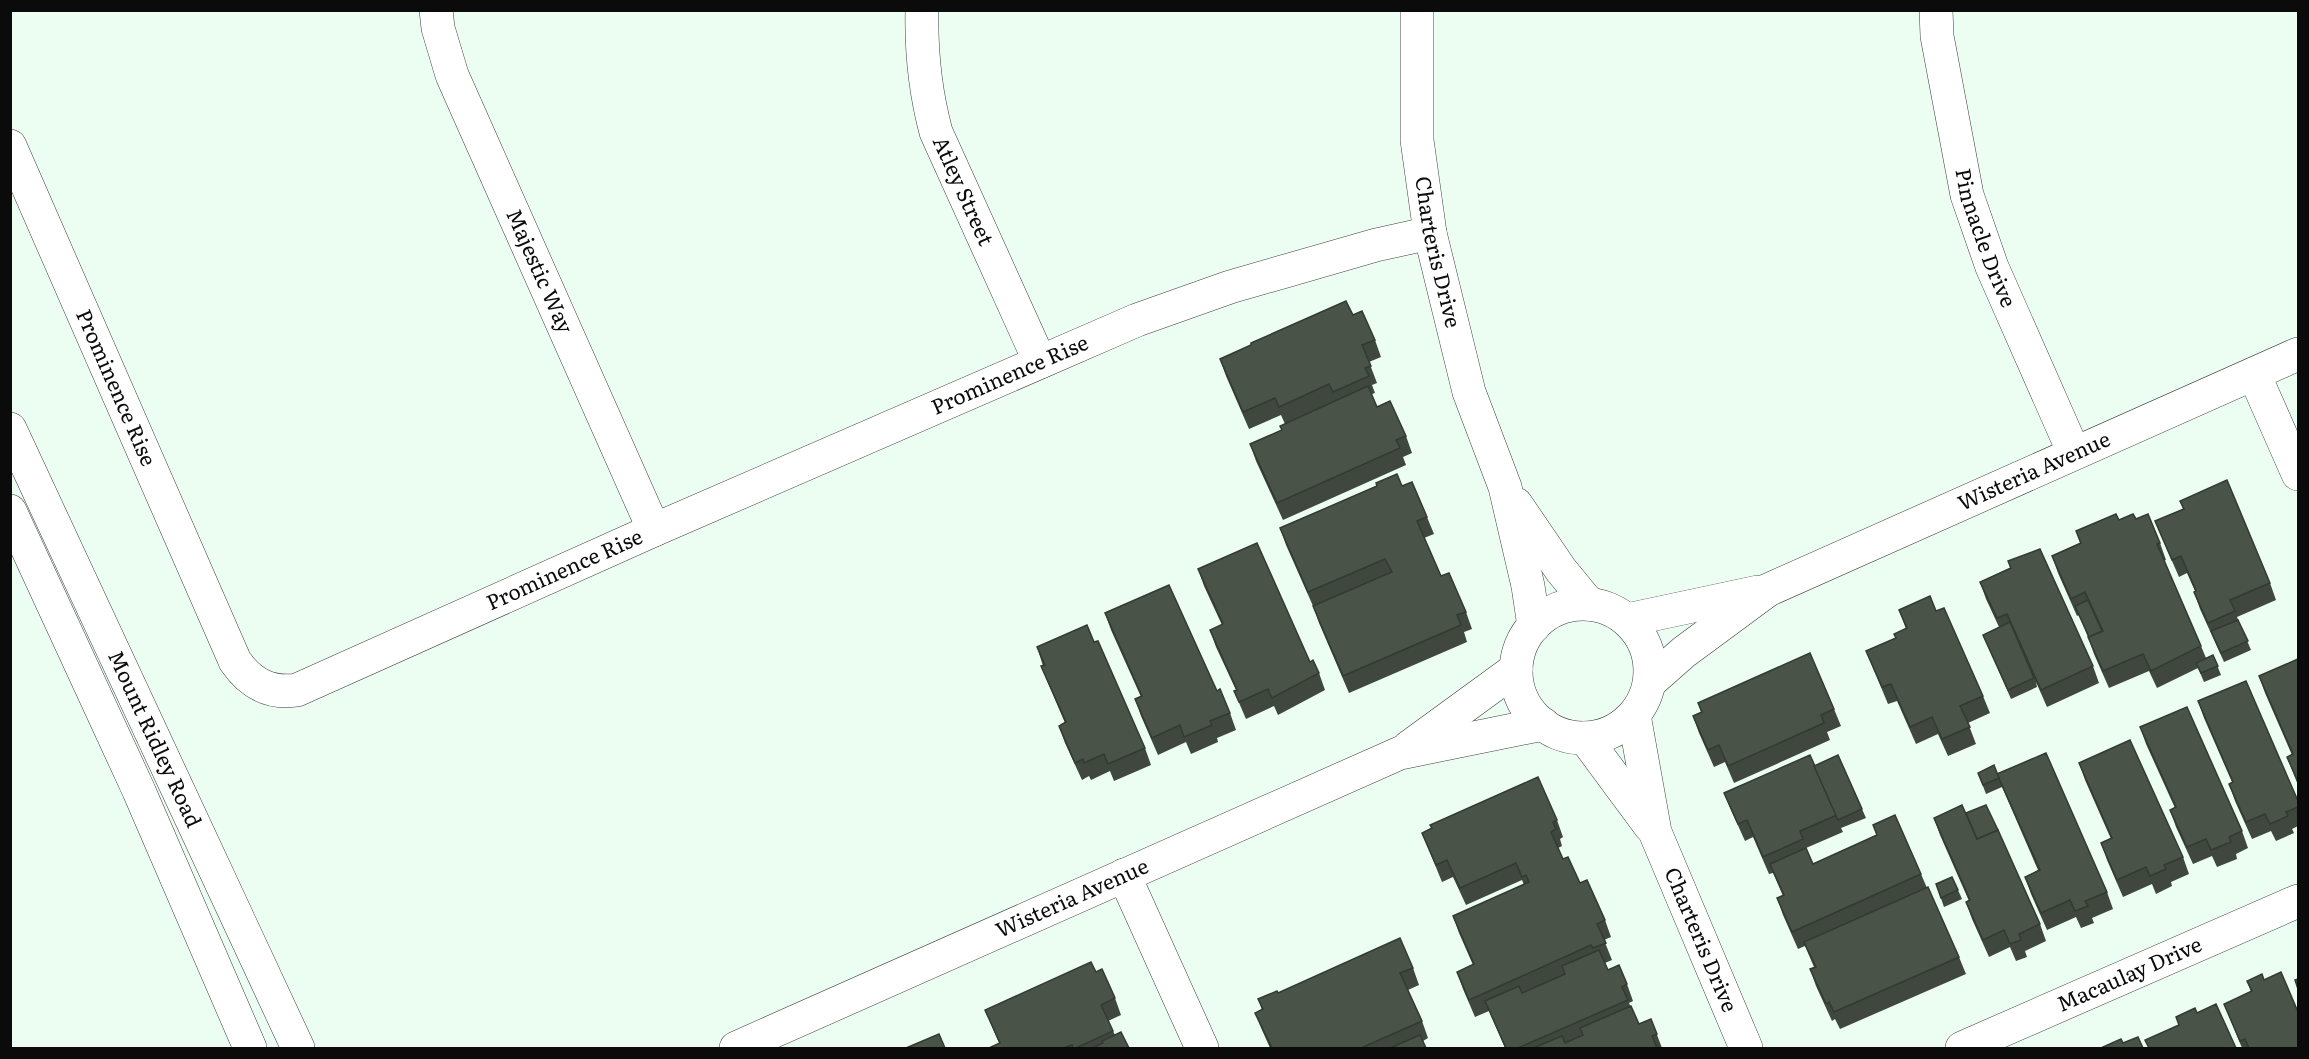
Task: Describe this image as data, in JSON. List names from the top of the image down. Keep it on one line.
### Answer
{"streets":{"street":["Atley Street","Pinnacle Drive","Charteris Drive","Majestic Way","Prominence Rise","Wisteria Avenue","Mount Ridley Road","Macaulay Drive"]},"crossings":[["Atley Street","Prominence Rise"],["Pinnacle Drive","Wisteria Avenue"],["Charteris Drive","Prominence Rise"],["Charteris Drive","Wisteria Avenue"],["Majestic Way","Prominence Rise"]]}
